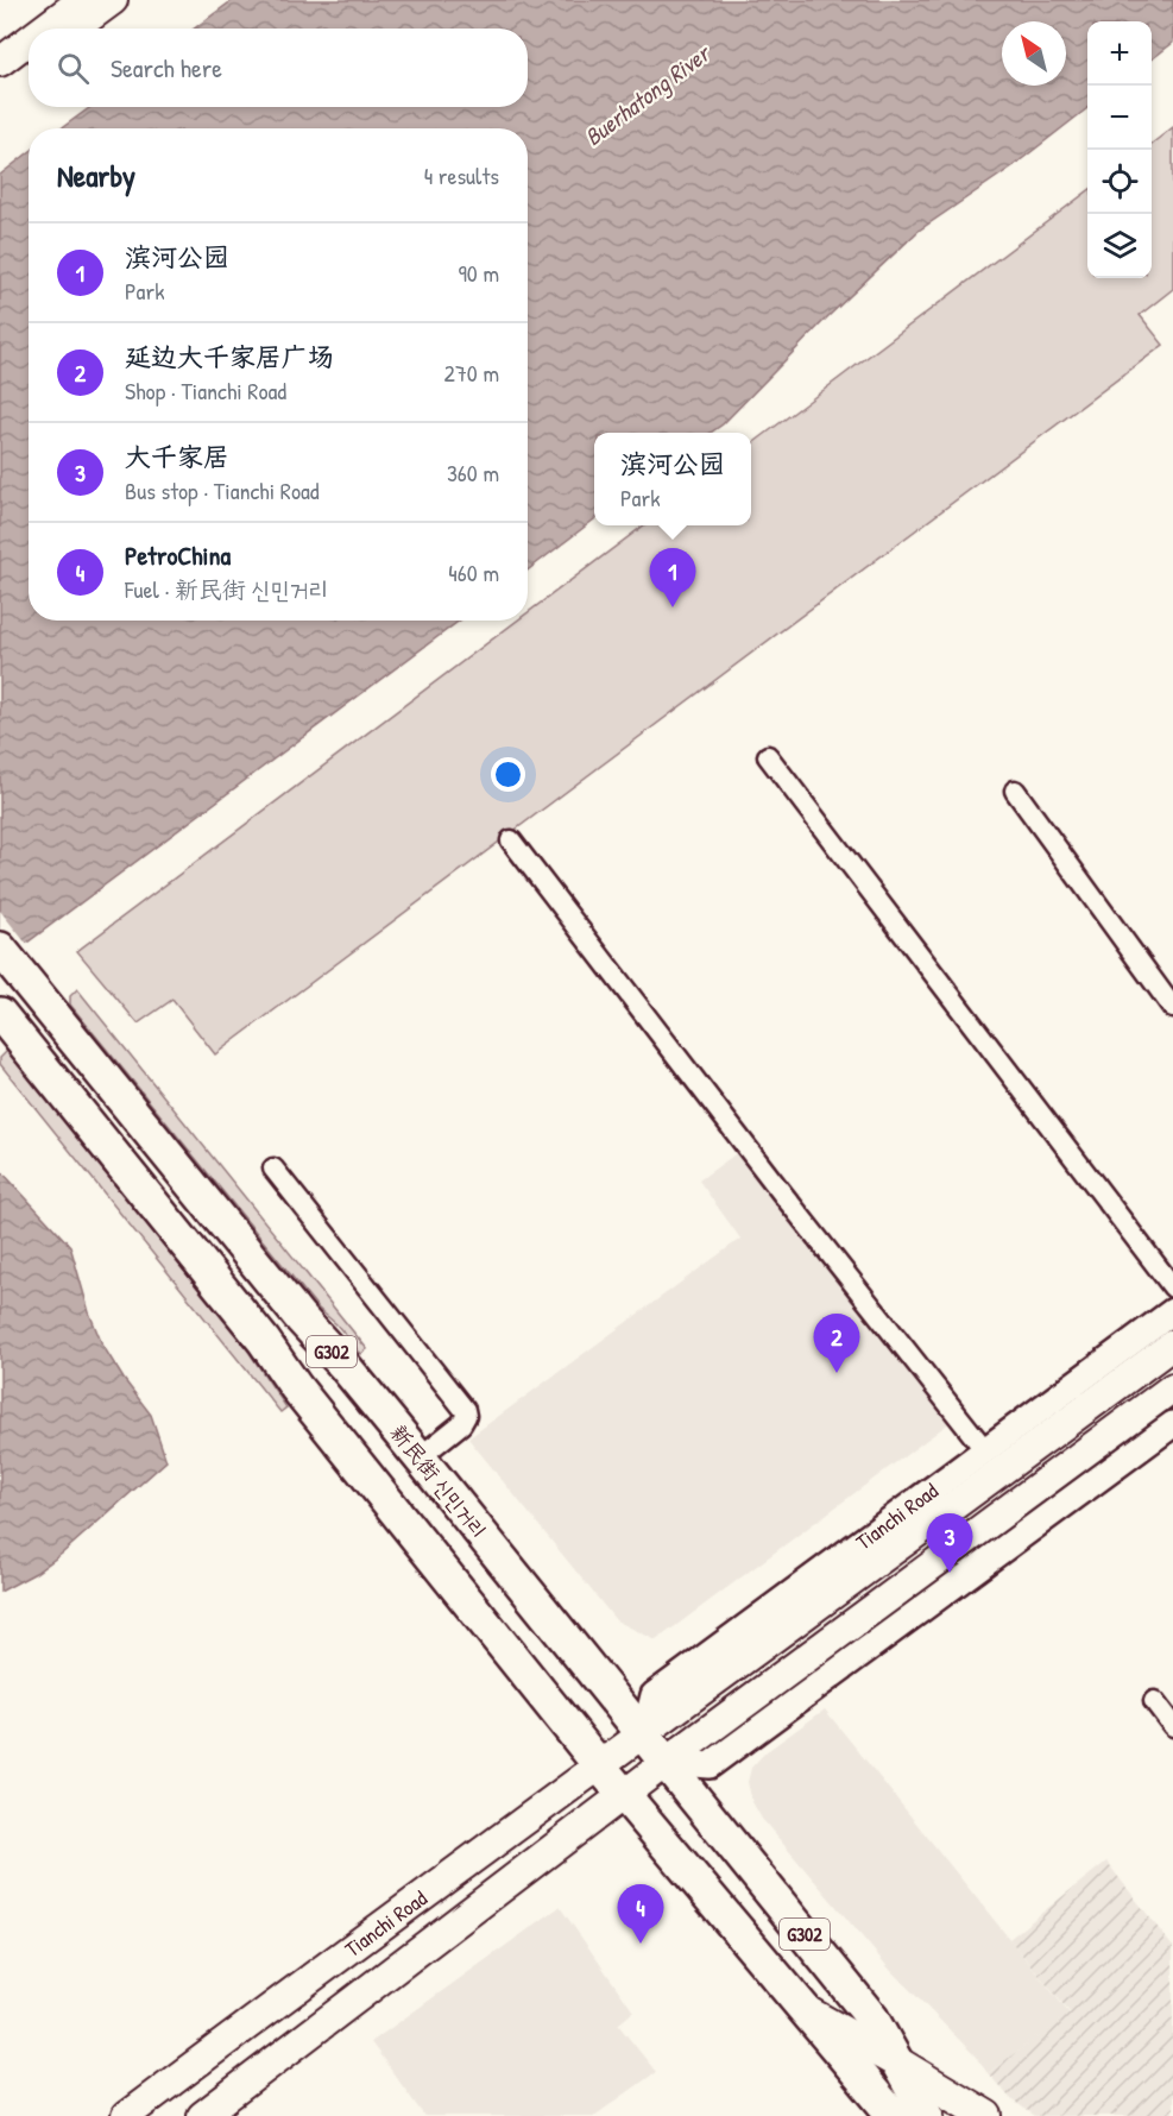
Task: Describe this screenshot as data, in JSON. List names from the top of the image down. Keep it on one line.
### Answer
{"streets":{"highway":["G302","新民街 신민거리"],"main road":["Tianchi Road"]},"crossings":[["新民街 신민거리","Tianchi Road"]],"water":["Buerhatong River"],"north":"top left","page":{"map_buttons":["+","−"],"search":"Search here","heading":["Nearby","4 results"],"list":[{"mark":"1","name":"滨河公园","note":"Park","value":"90 m"},{"mark":"2","name":"延边大千家居广场","note":"Shop · Tianchi Road","value":"270 m"},{"mark":"3","name":"大千家居","note":"Bus stop · Tianchi Road","value":"360 m"},{"mark":"4","name":"PetroChina","note":"Fuel · 新民街 신민거리","value":"460 m"}],"popup":["滨河公园","Park"],"pins":["1","2","3","4"]}}
